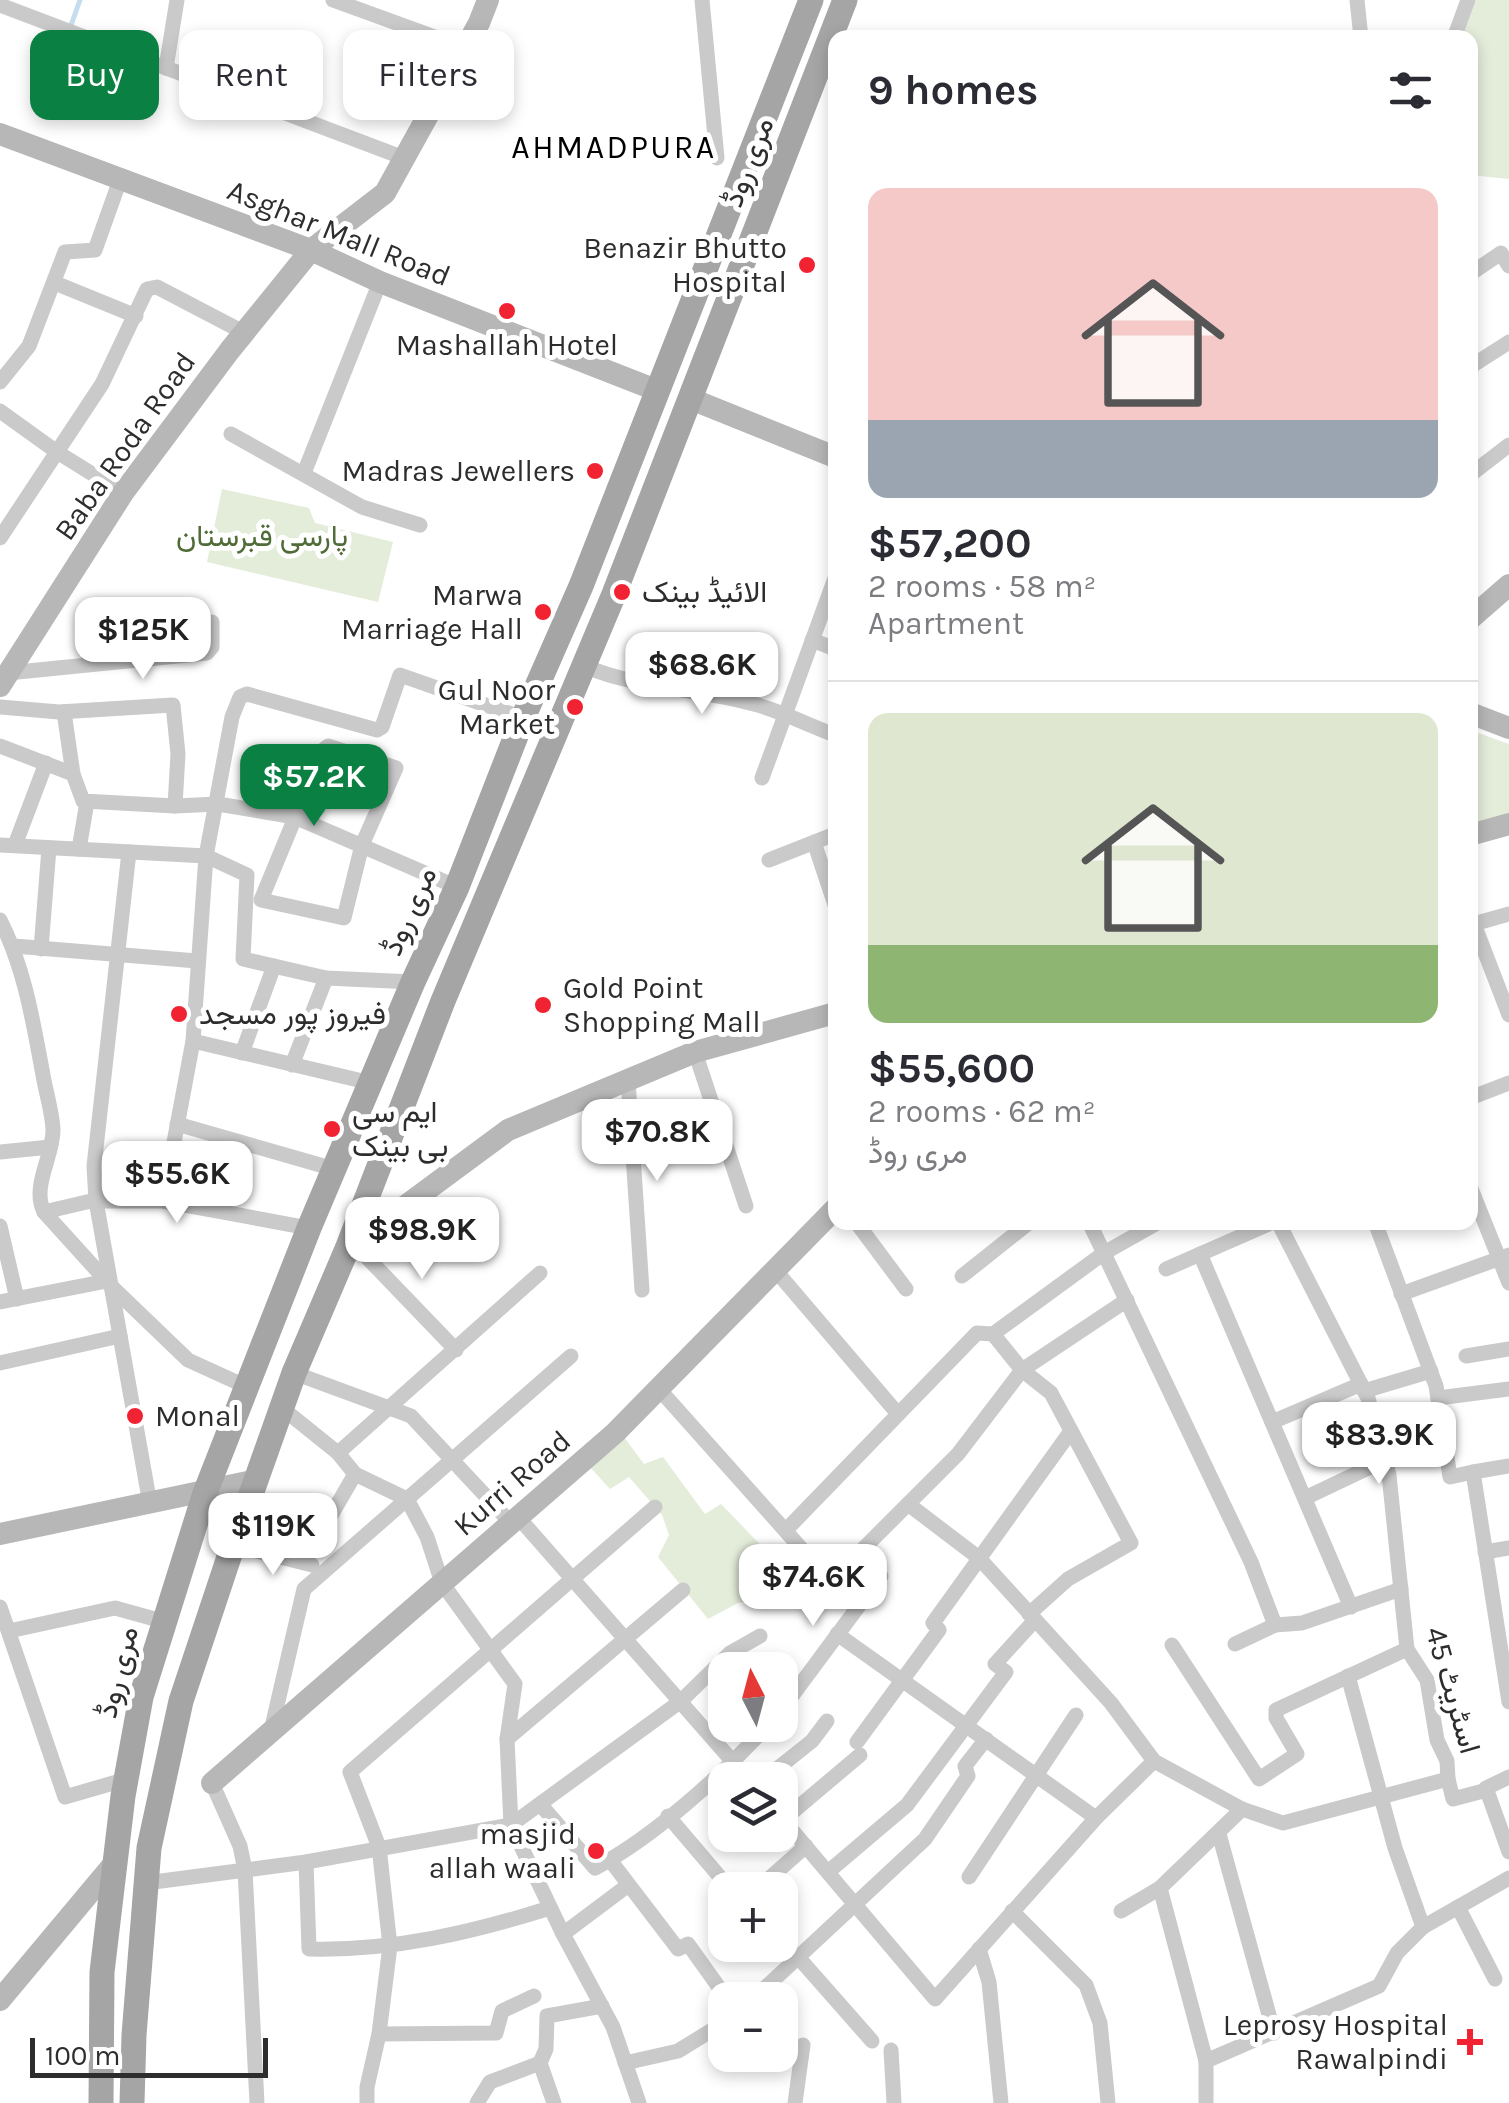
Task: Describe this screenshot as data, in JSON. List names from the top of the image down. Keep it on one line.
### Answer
{"streets":{"main road":["مری روڈ"],"street":["Asghar Mall Road","Baba Roda Road","Kurri Road","اسٹریٹ 45"]},"crossings":[["مری روڈ","Asghar Mall Road"],["Asghar Mall Road","Baba Roda Road"]],"districts":["AHMADPURA"],"parks":["پارسی قبرستان"],"places":{"other":["Benazir Bhutto Hospital","Mashallah Hotel","Madras Jewellers","الائیڈ بینک","Marwa Marriage Hall","Gul Noor Market","Gold Point Shopping Mall","فیروز پور مسجد","ایم سی بی بینک","Monal","masjid allah waali"],"health":["Leprosy Hospital Rawalpindi"]},"scale_bar":"100 m","north":"top","page":{"chip":["Buy","Rent","Filters"],"heading":"9 homes","list":[{"name":"$57,200","note":"2 rooms · 58 m² · Apartment"},{"name":"$55,600","note":"2 rooms · 62 m² · مری روڈ"}],"price":["$125K","$68.6K","$57.2K","$70.8K","$55.6K","$98.9K","$83.9K","$119K","$74.6K"],"map_buttons":["+","−"],"scale":"100 m"}}
